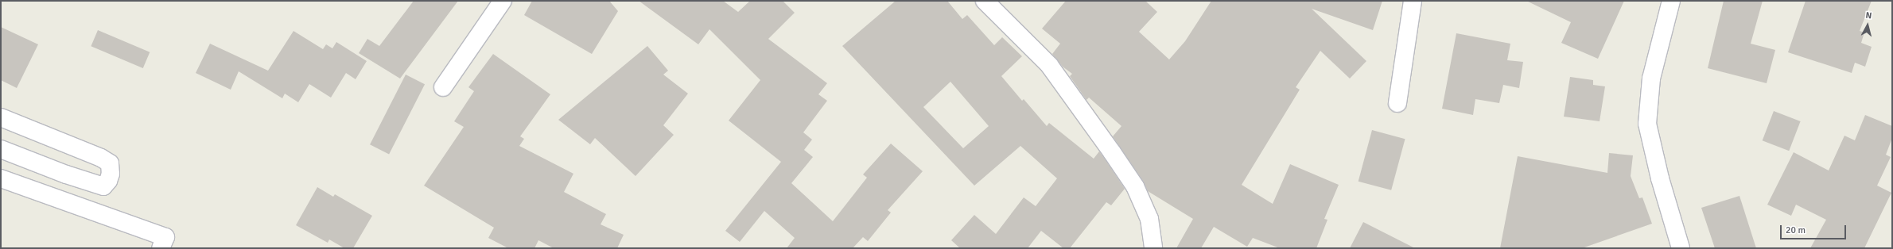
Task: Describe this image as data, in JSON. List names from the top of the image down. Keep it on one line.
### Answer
{"scale_bar":"20 m","north":"top"}
